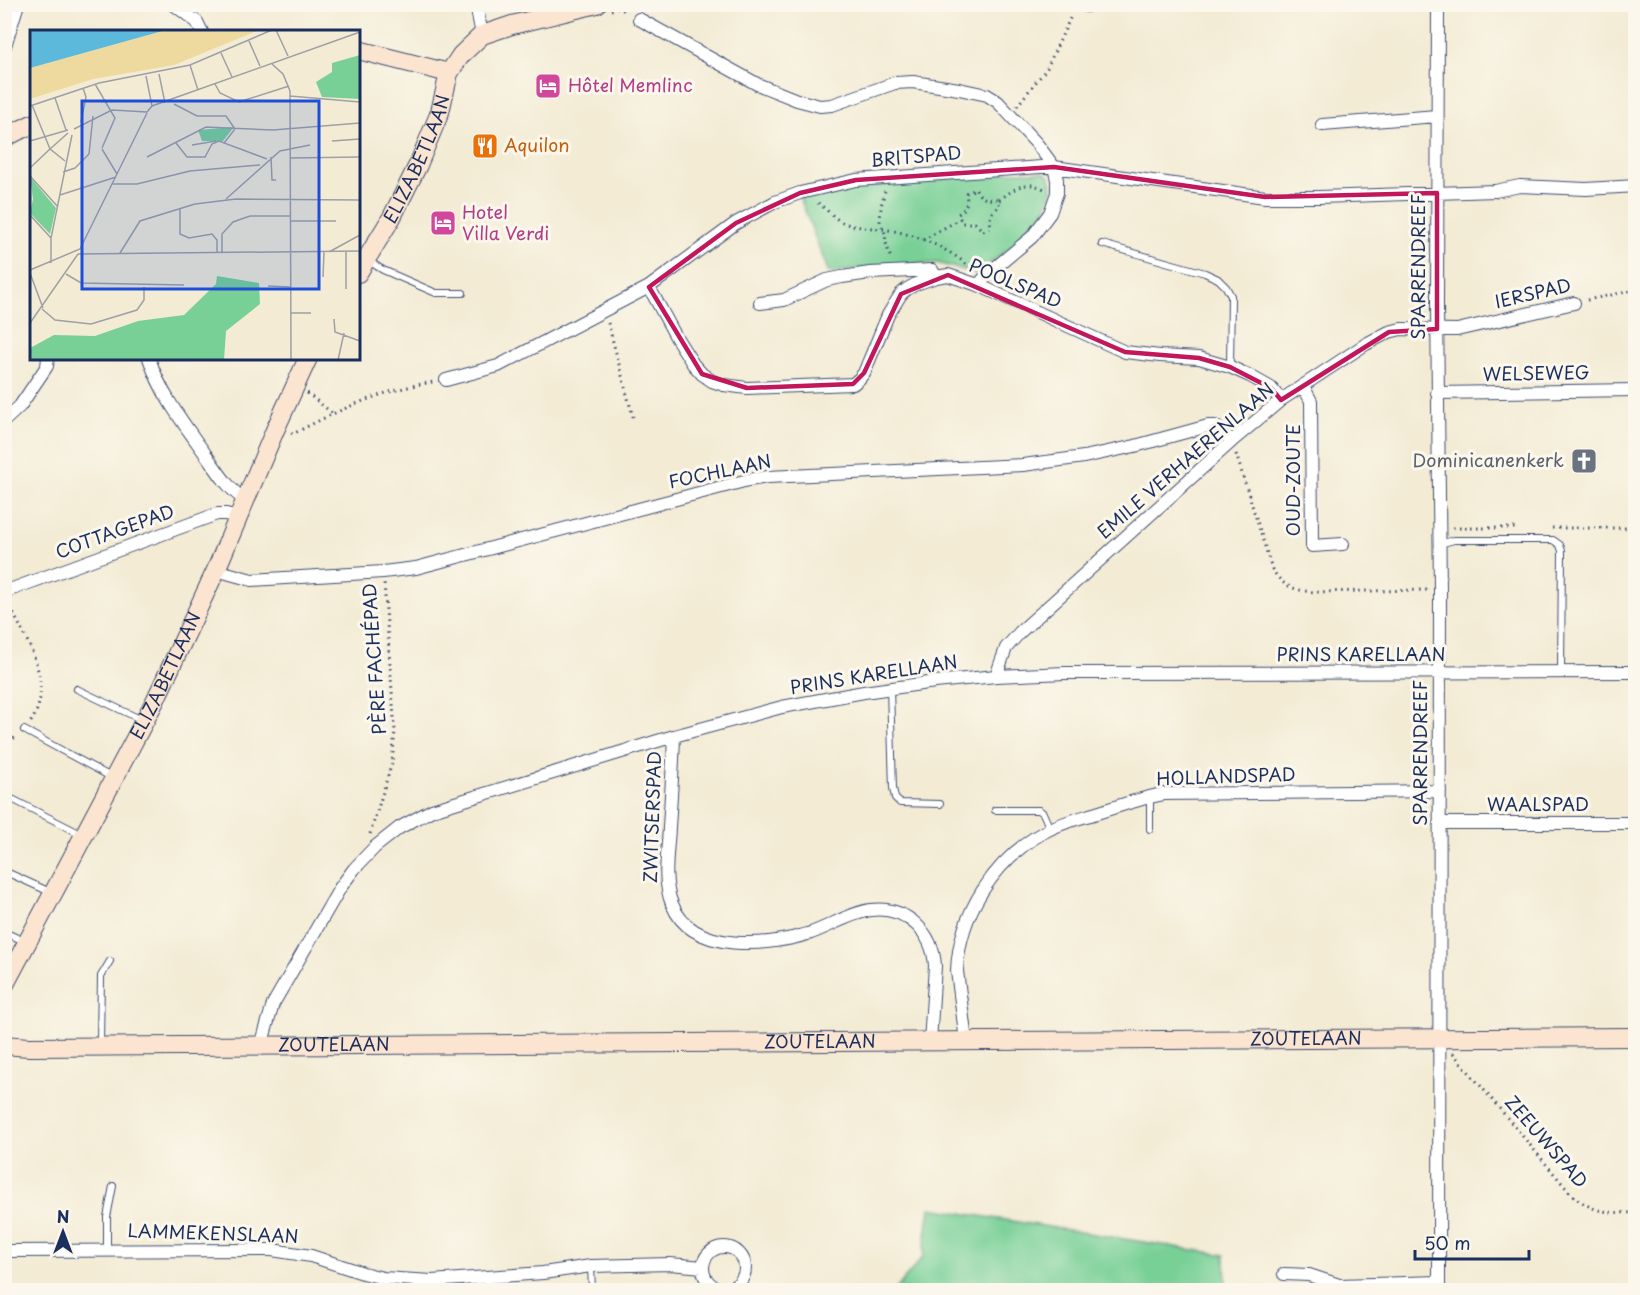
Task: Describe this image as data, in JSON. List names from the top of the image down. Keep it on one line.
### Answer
{"streets":{"street":["BRITSPAD","ELIZABETLAAN","SPARRENDREEF","POOLSPAD","IERSPAD","WELSEWEG","EMILE VERHAERENLAAN","FOCHLAAN","OUD-ZOUTE","COTTAGEPAD","PRINS KARELLAAN","HOLLANDSPAD","WAALSPAD","ZWITSERSPAD","ZOUTELAAN","LAMMEKENSLAAN"],"path":["PÈRE FACHÉPAD","ZEEUWSPAD"]},"crossings":[["BRITSPAD","SPARRENDREEF"],["BRITSPAD","POOLSPAD"],["ELIZABETLAAN","FOCHLAAN"],["ELIZABETLAAN","COTTAGEPAD"],["SPARRENDREEF","IERSPAD"],["SPARRENDREEF","WELSEWEG"],["SPARRENDREEF","EMILE VERHAERENLAAN"],["SPARRENDREEF","PRINS KARELLAAN"],["SPARRENDREEF","HOLLANDSPAD"],["SPARRENDREEF","WAALSPAD"],["SPARRENDREEF","ZOUTELAAN"],["POOLSPAD","EMILE VERHAERENLAAN"],["IERSPAD","EMILE VERHAERENLAAN"],["EMILE VERHAERENLAAN","FOCHLAAN"],["EMILE VERHAERENLAAN","OUD-ZOUTE"],["EMILE VERHAERENLAAN","PRINS KARELLAAN"],["FOCHLAAN","PÈRE FACHÉPAD"],["PRINS KARELLAAN","PÈRE FACHÉPAD"],["PRINS KARELLAAN","ZWITSERSPAD"],["PRINS KARELLAAN","ZOUTELAAN"],["HOLLANDSPAD","ZOUTELAAN"],["ZWITSERSPAD","ZOUTELAAN"]],"places":{"hotel":["Hôtel Memlinc","Hotel Villa Verdi"],"restaurant":["Aquilon"],"church":["Dominicanenkerk"]},"scale_bar":"50 m","north":"top"}
